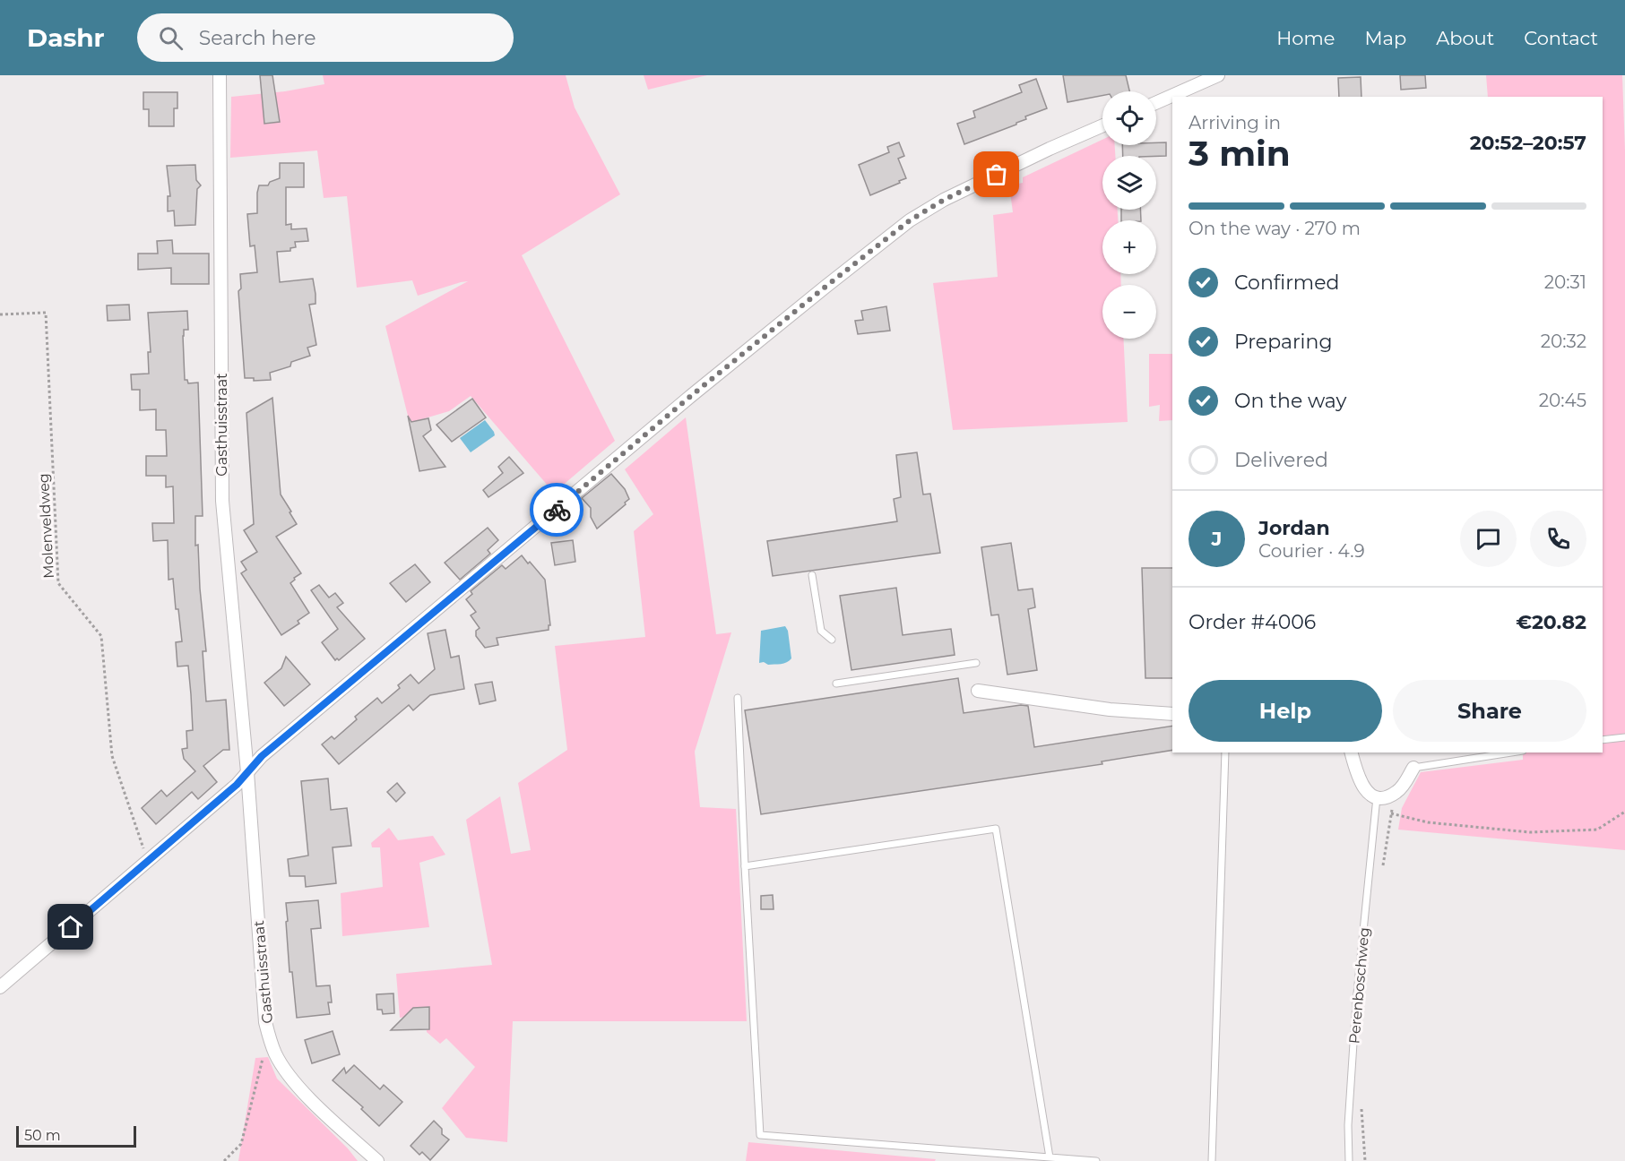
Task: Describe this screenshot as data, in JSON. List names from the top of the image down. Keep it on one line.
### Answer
{"streets":{"street":["Gasthuisstraat"],"path":["Molenveldweg"]},"scale_bar":"50 m","page":{"header":"Dashr","search":"Search here","nav":["Home","Map","About","Contact"],"map_buttons":["+","−"],"heading":["3 min","Arriving in","20:52–20:57"],"panel":["Jordan","Courier · 4.9","Order #4006","€20.82"],"bar":"On the way · 270 m","list":[["Confirmed","20:31"],["Preparing","20:32"],["On the way","20:45"],"Delivered"],"round":"J","buttons":["Help","Share"],"scale":"50 m"}}
